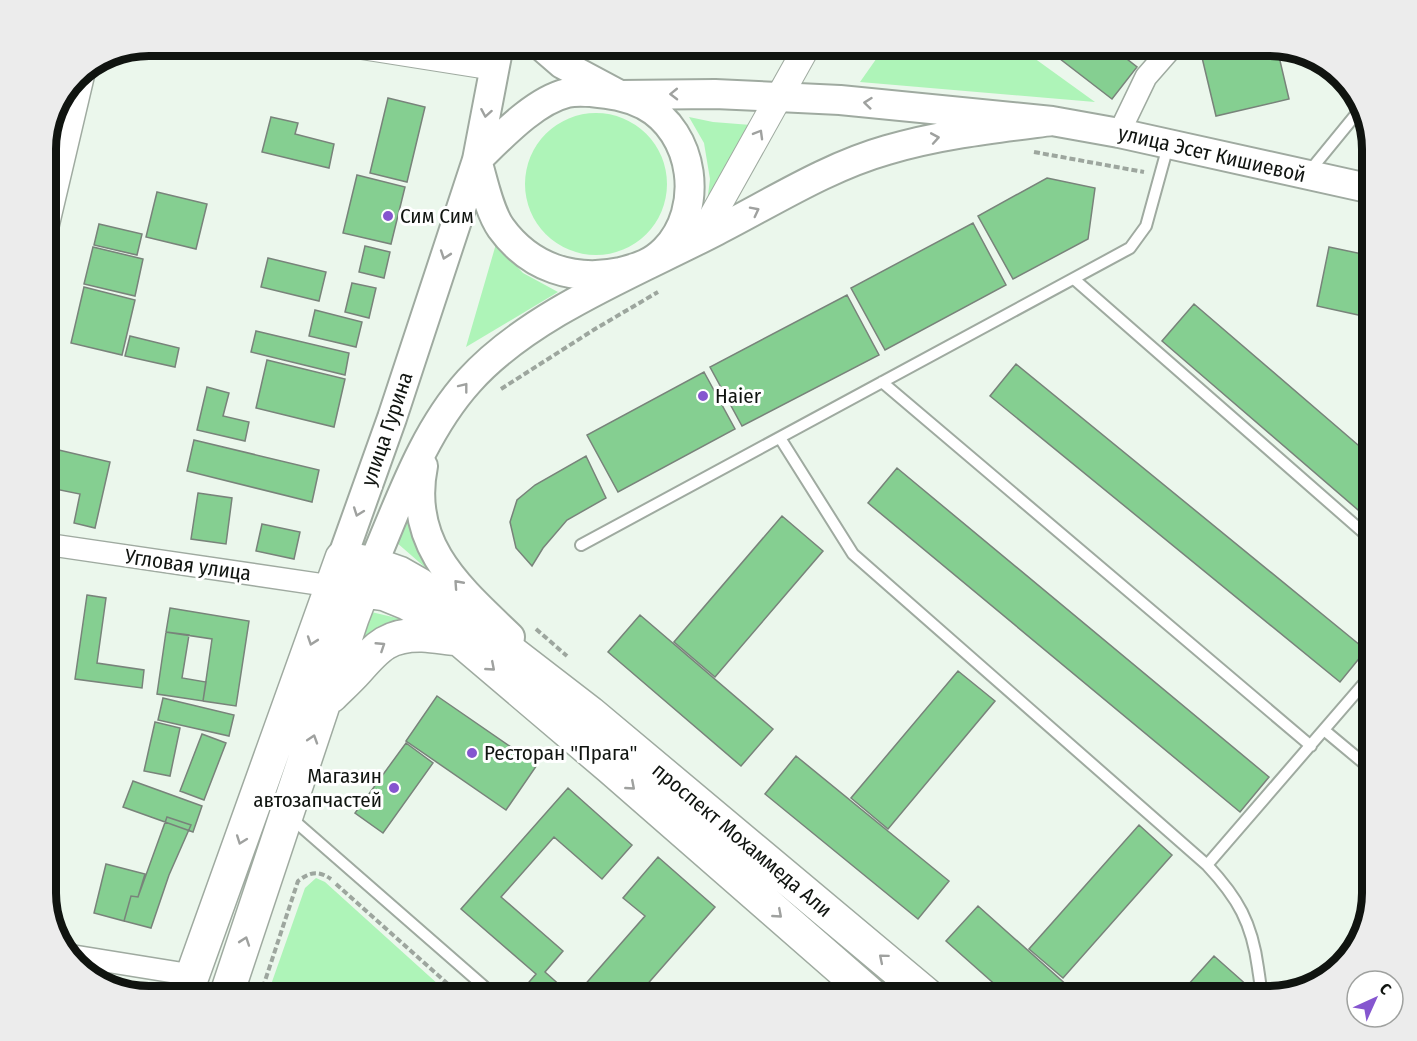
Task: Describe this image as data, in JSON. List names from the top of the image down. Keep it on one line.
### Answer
{"streets":{"main road":["улица Эсет Кишиевой","улица Гурина","проспект Мохаммеда Али"],"street":["Угловая улица"]},"crossings":[["улица Гурина","Угловая улица"],["улица Гурина","проспект Мохаммеда Али"],["Угловая улица","проспект Мохаммеда Али"]],"places":["Сим Сим","Haier","Ресторан \"Прага\"","Магазин автозапчастей"],"north":"top right"}
